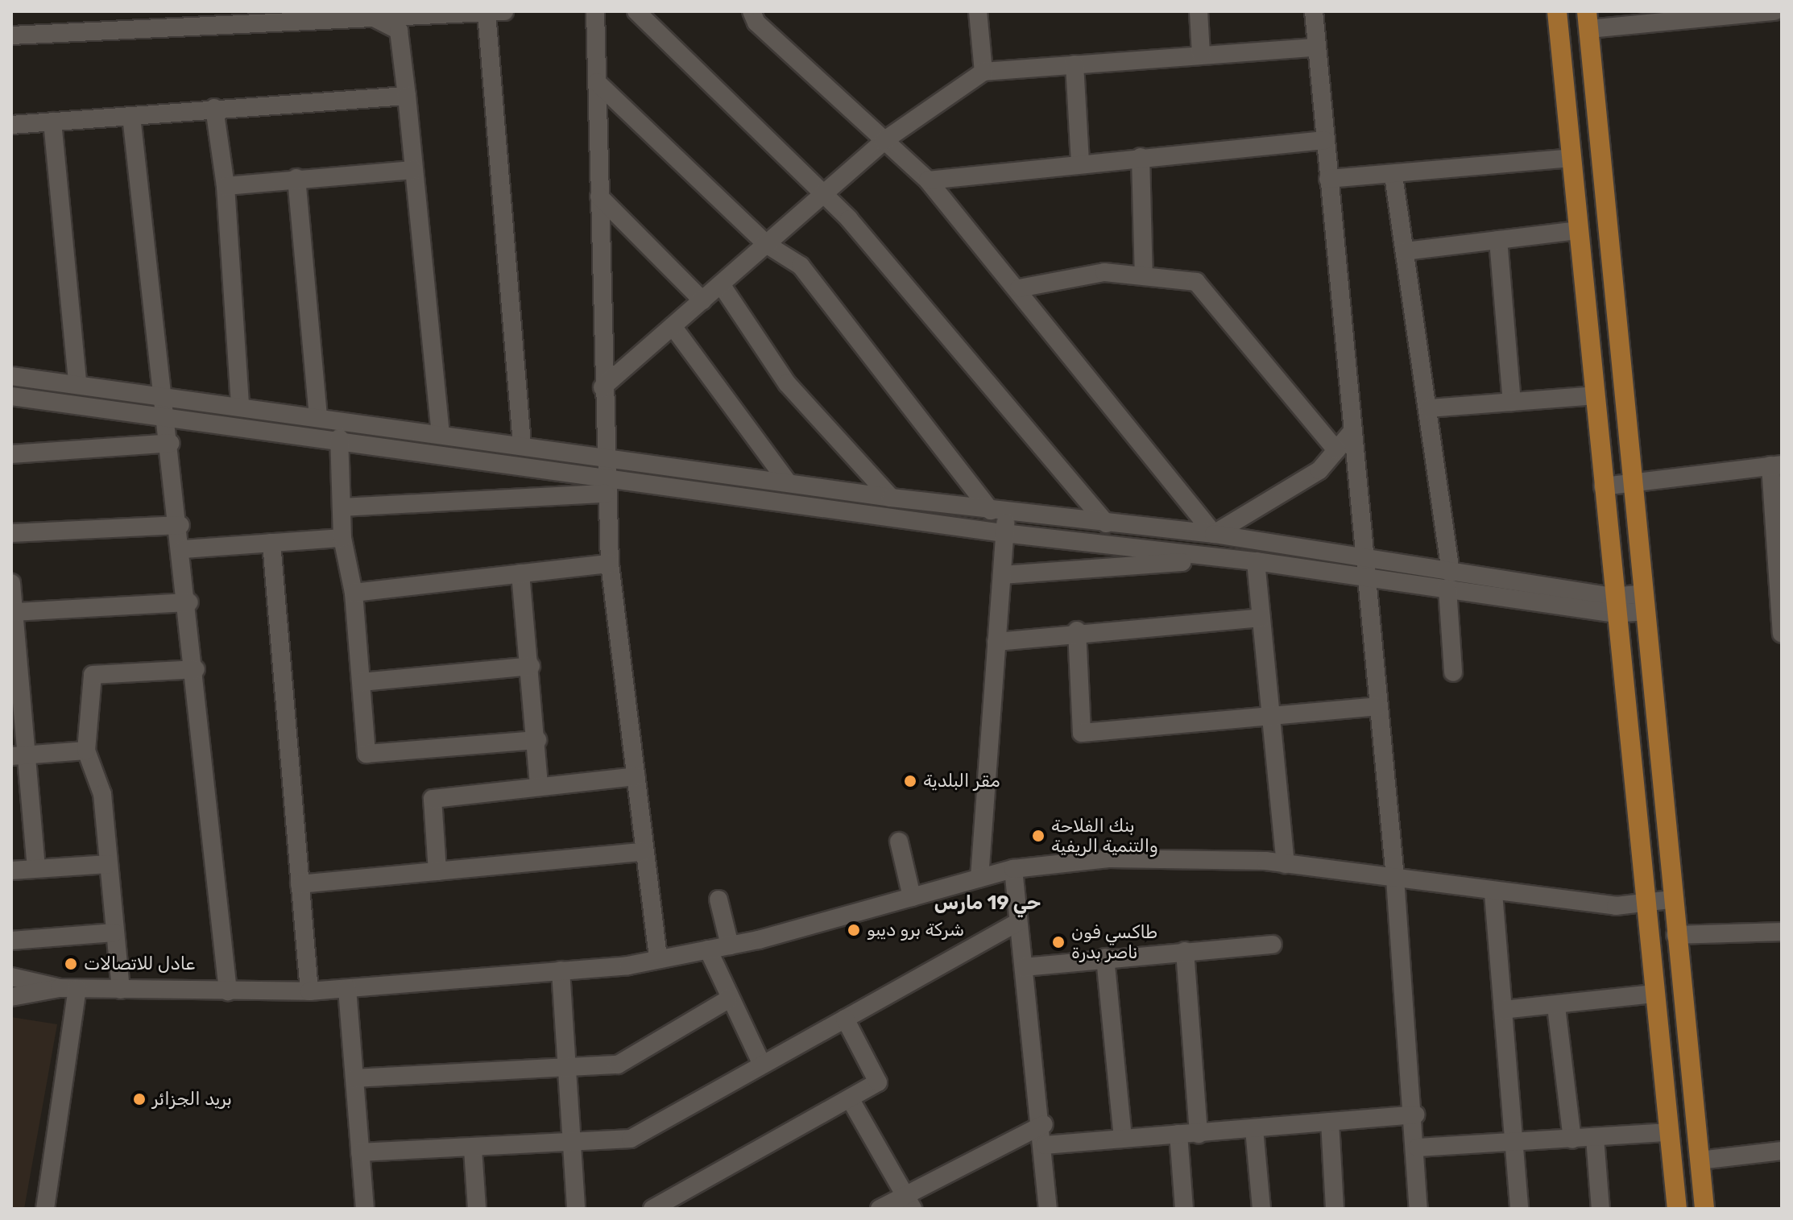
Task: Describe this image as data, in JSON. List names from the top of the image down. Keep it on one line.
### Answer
{"districts":["حي 19 مارس"],"places":["مقر البلدية","بنك الفلاحة والتنمية الريفية","شركة برو ديبو","طاكسي فون ناصر بدرة","عادل للاتصالات","بريد الجزائر"]}
